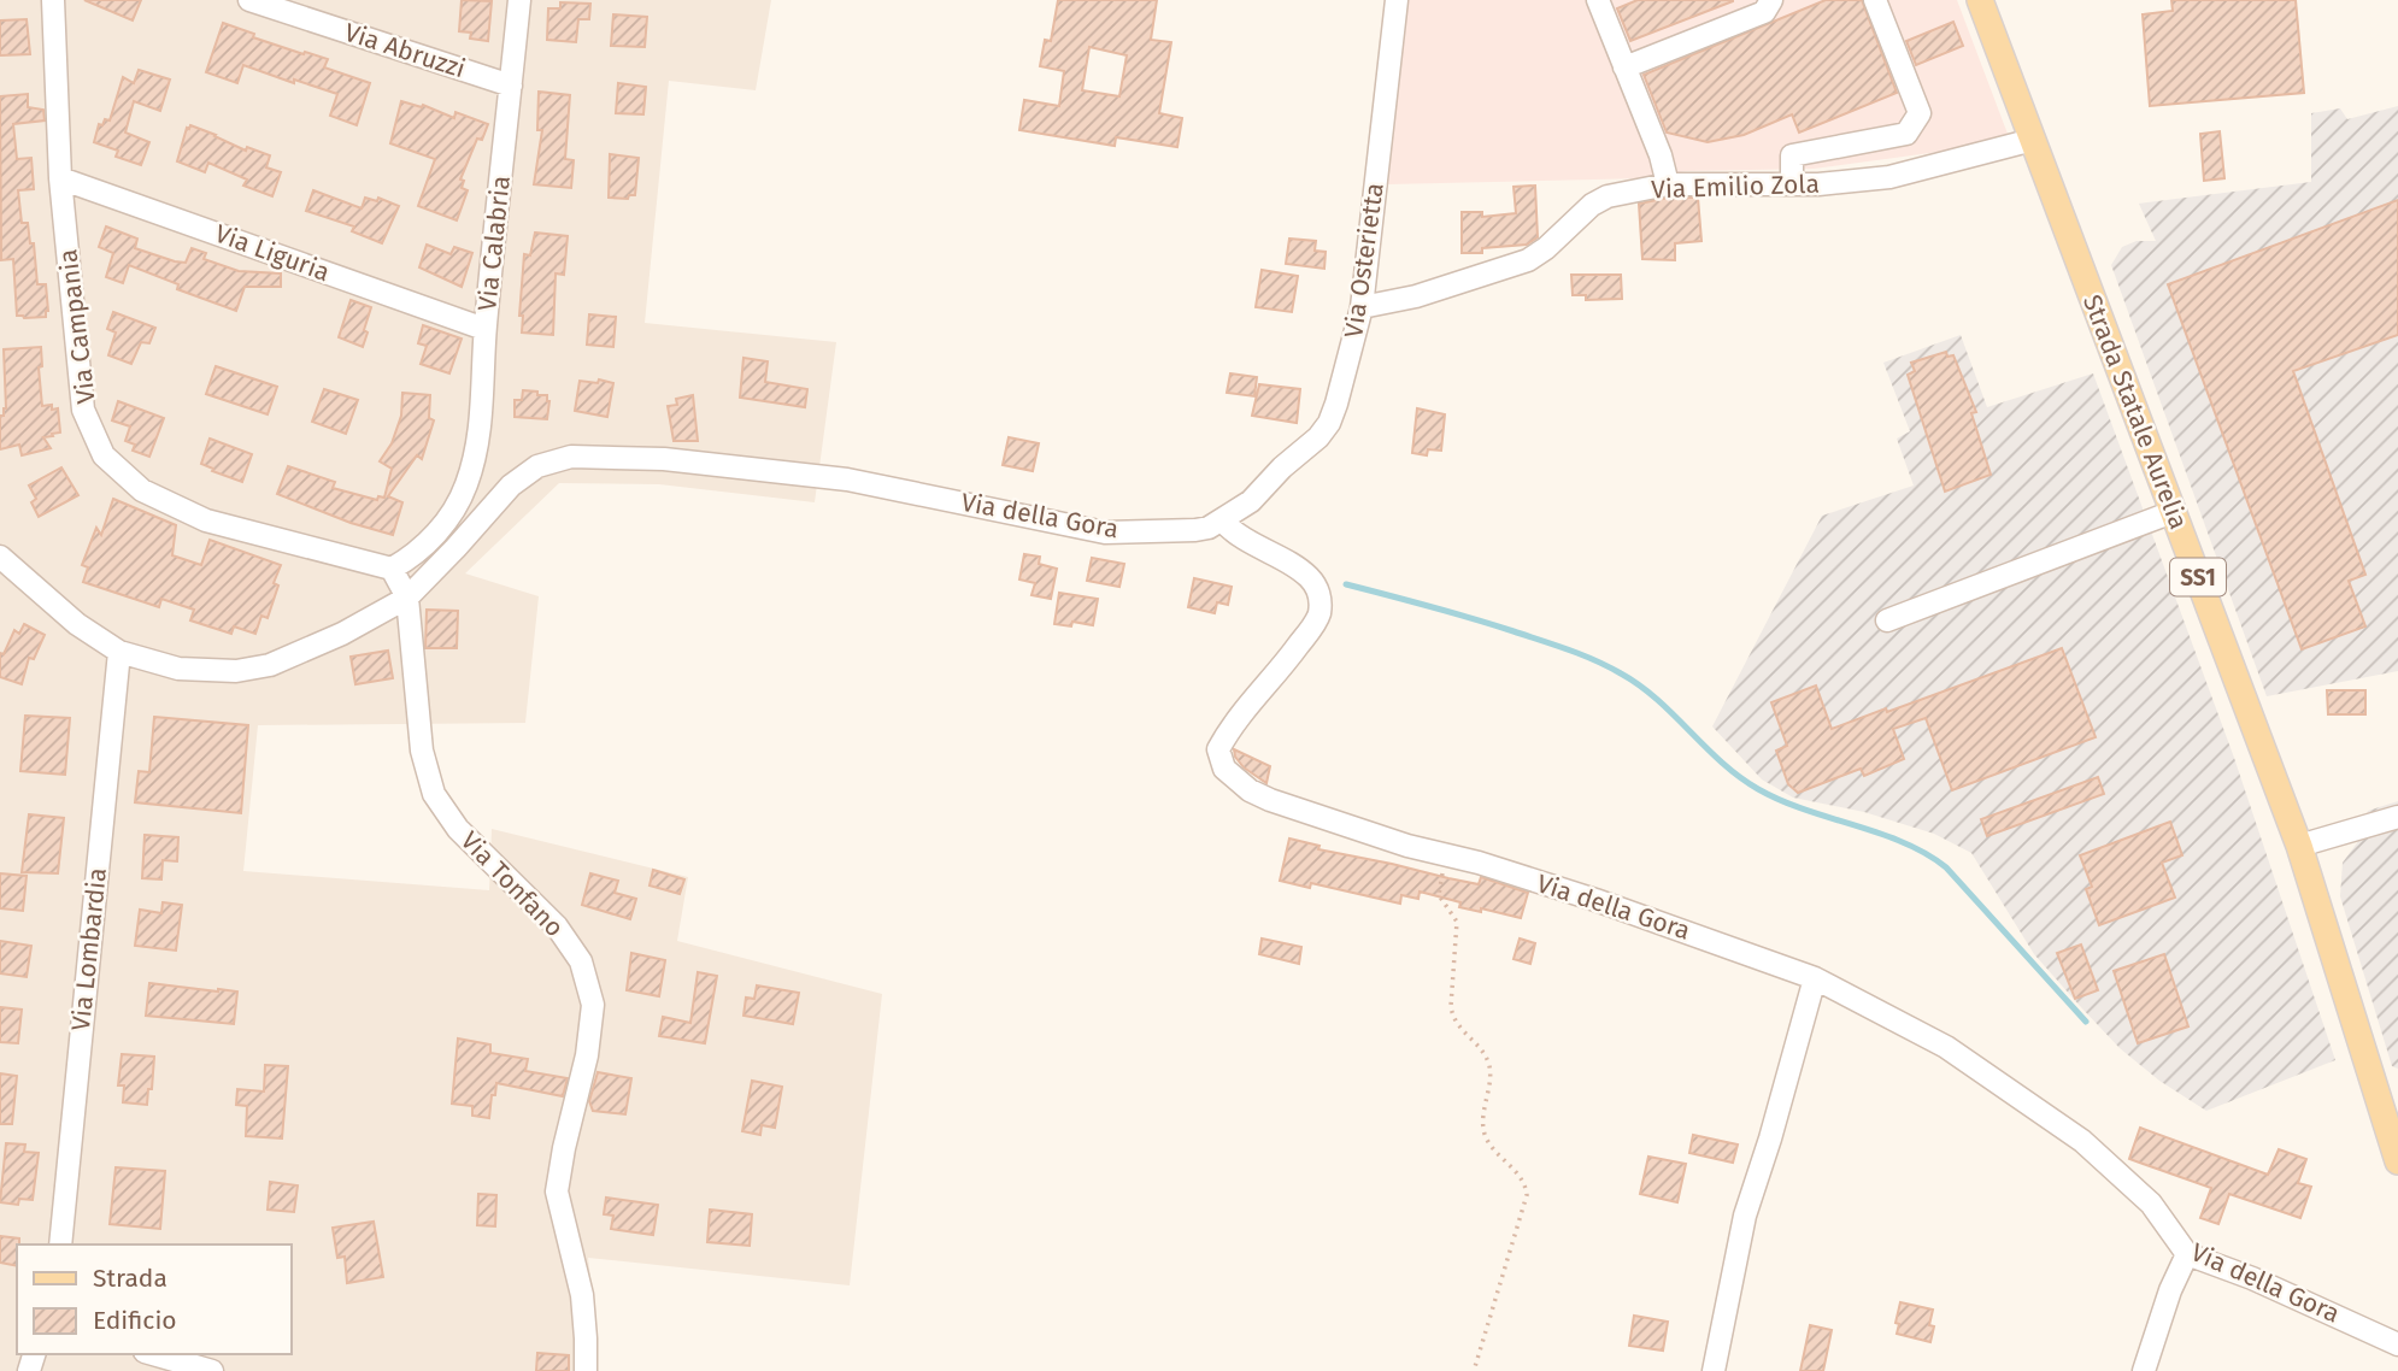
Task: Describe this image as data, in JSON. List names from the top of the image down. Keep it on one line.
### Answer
{"streets":{"main road":["Strada Statale Aurelia","SS1"],"street":["Via Abruzzi","Via Emilio Zola","Via Calabria","Via Liguria","Via Osterietta","Via Campania","Via della Gora","Via Tonfano","Via Lombardia"]},"crossings":[["Via Abruzzi","Via Calabria"],["Via Emilio Zola","Via Osterietta"],["Via Emilio Zola","Strada Statale Aurelia"],["Via Calabria","Via Liguria"],["Via Calabria","Via Campania"],["Via Liguria","Via Campania"],["Via Osterietta","Via della Gora"],["Via della Gora","Via Tonfano"],["Via della Gora","Via Lombardia"]],"legend":["Strada","Edificio"]}
